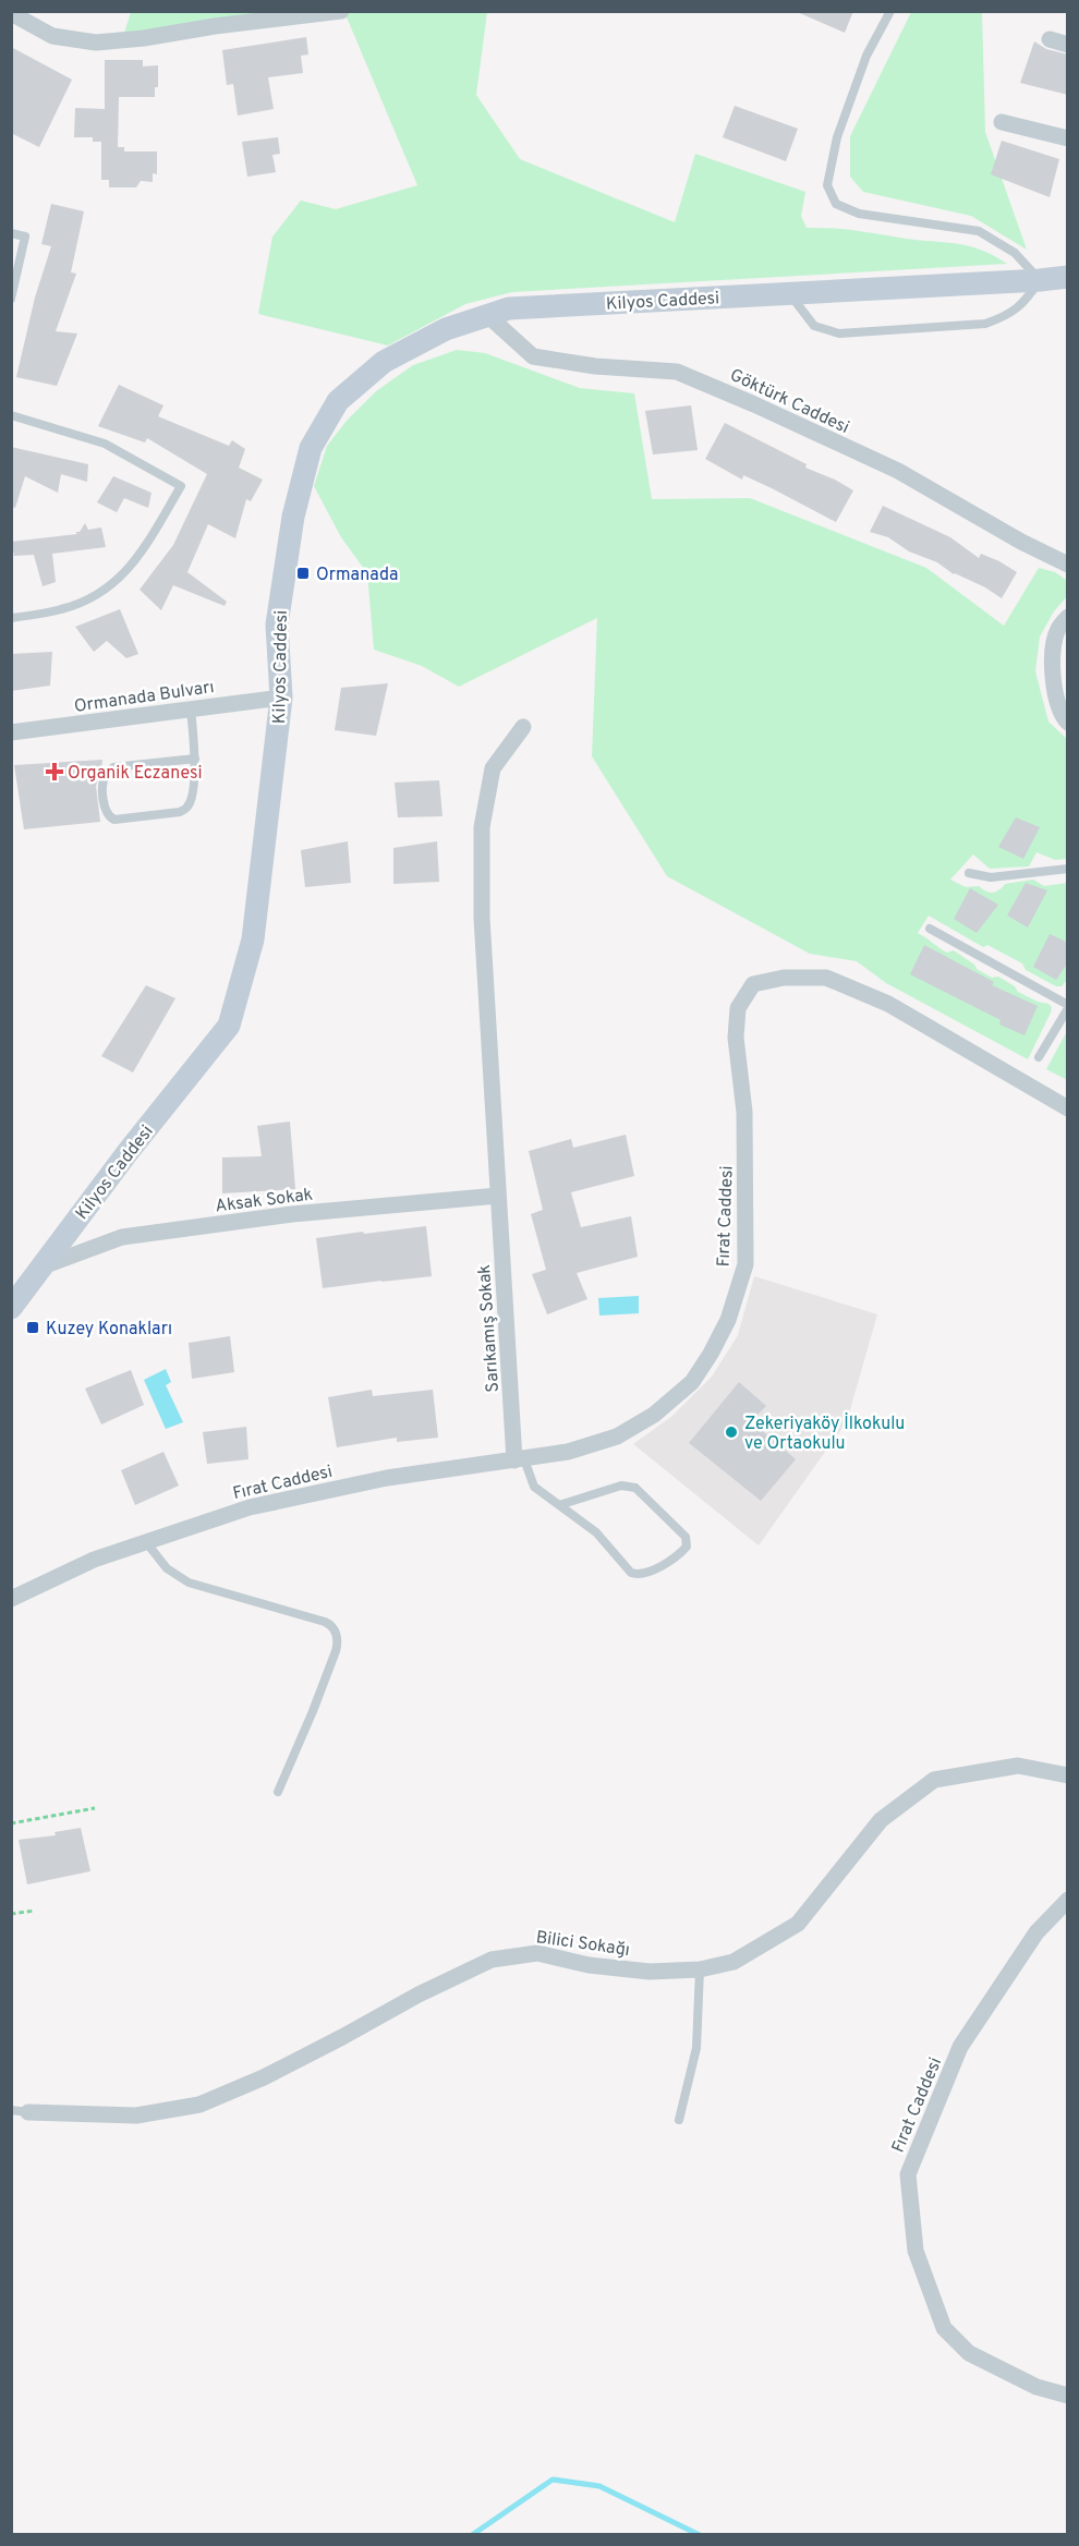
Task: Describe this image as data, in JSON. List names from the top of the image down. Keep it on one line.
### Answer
{"streets":{"street":["Kilyos Caddesi","Göktürk Caddesi","Ormanada Bulvarı","Aksak Sokak","Fırat Caddesi","Sarıkamış Sokak","Bilici Sokağı"]},"crossings":[["Kilyos Caddesi","Göktürk Caddesi"],["Kilyos Caddesi","Ormanada Bulvarı"],["Kilyos Caddesi","Aksak Sokak"],["Aksak Sokak","Sarıkamış Sokak"],["Fırat Caddesi","Sarıkamış Sokak"]],"places":{"transit":["Ormanada","Kuzey Konakları"],"health":["Organik Eczanesi"],"other":["Zekeriyaköy İlkokulu ve Ortaokulu"]}}
